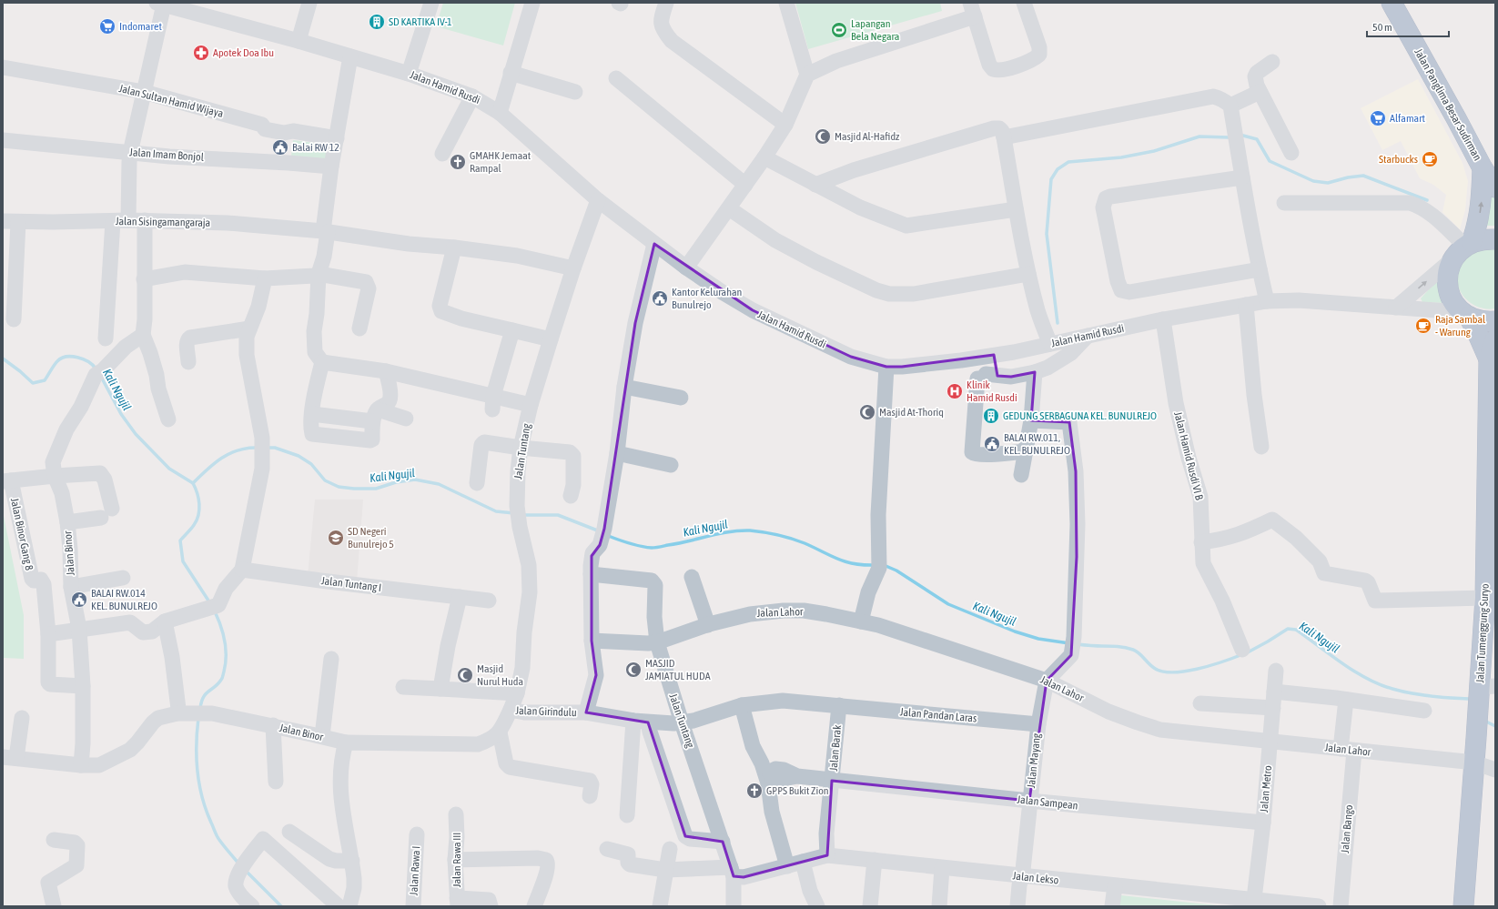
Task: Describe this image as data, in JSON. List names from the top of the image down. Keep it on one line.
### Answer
{"streets":{"highway":["Jalan Panglima Besar Sudirman","Jalan Tumenggung Suryo"],"street":["Jalan Hamid Rusdi","Jalan Sultan Hamid Wijaya","Jalan Imam Bonjol","Jalan Sisingamangaraja","Jalan Tuntang","Jalan Hamid Rusdi VI B","Jalan Binor Gang 8","Jalan Binor","Jalan Tuntang I","Jalan Lahor","Jalan Girindulu","Jalan Pandan Laras","Jalan Barak","Jalan Mayang","Jalan Metro","Jalan Sampean","Jalan Bango","Jalan Rawa III","Jalan Rawa I","Jalan Lekso"]},"crossings":[["Jalan Hamid Rusdi","Jalan Panglima Besar Sudirman"],["Jalan Hamid Rusdi","Jalan Tuntang"],["Jalan Hamid Rusdi","Jalan Hamid Rusdi VI B"],["Jalan Hamid Rusdi","Jalan Tumenggung Suryo"],["Jalan Panglima Besar Sudirman","Jalan Tumenggung Suryo"],["Jalan Sisingamangaraja","Jalan Tuntang"],["Jalan Tuntang","Jalan Lahor"],["Jalan Tuntang","Jalan Girindulu"],["Jalan Tuntang","Jalan Lekso"],["Jalan Lahor","Jalan Tumenggung Suryo"],["Jalan Lahor","Jalan Mayang"],["Jalan Lahor","Jalan Metro"],["Jalan Lahor","Jalan Bango"],["Jalan Girindulu","Jalan Pandan Laras"],["Jalan Girindulu","Jalan Barak"],["Jalan Pandan Laras","Jalan Barak"],["Jalan Pandan Laras","Jalan Mayang"],["Jalan Barak","Jalan Sampean"],["Jalan Barak","Jalan Lekso"],["Jalan Mayang","Jalan Sampean"],["Jalan Mayang","Jalan Lekso"],["Jalan Metro","Jalan Sampean"],["Jalan Metro","Jalan Lekso"]],"water":["Kali Ngujil"],"places":{"building":["SD KARTIKA IV-1","GEDUNG SERBAGUNA KEL. BUNULREJO"],"supermarket":["Indomaret","Alfamart"],"sports":["Lapangan Bela Negara"],"pharmacy":["Apotek Doa Ibu"],"mosque":["Masjid Al-Hafidz","Masjid At-Thoriq","MASJID JAMIATUL HUDA","Masjid Nurul Huda"],"public building":["Balai RW 12","Kantor Kelurahan Bunulrejo","BALAI RW.011, KEL. BUNULREJO","BALAI RW.014 KEL. BUNULREJO"],"cafe":["Starbucks","Raja Sambal - Warung"],"church":["GMAHK Jemaat Rampal","GPPS Bukit Zion"],"hospital":["Klinik Hamid Rusdi"],"school or university":["SD Negeri Bunulrejo 5"]},"scale_bar":"50 m"}
